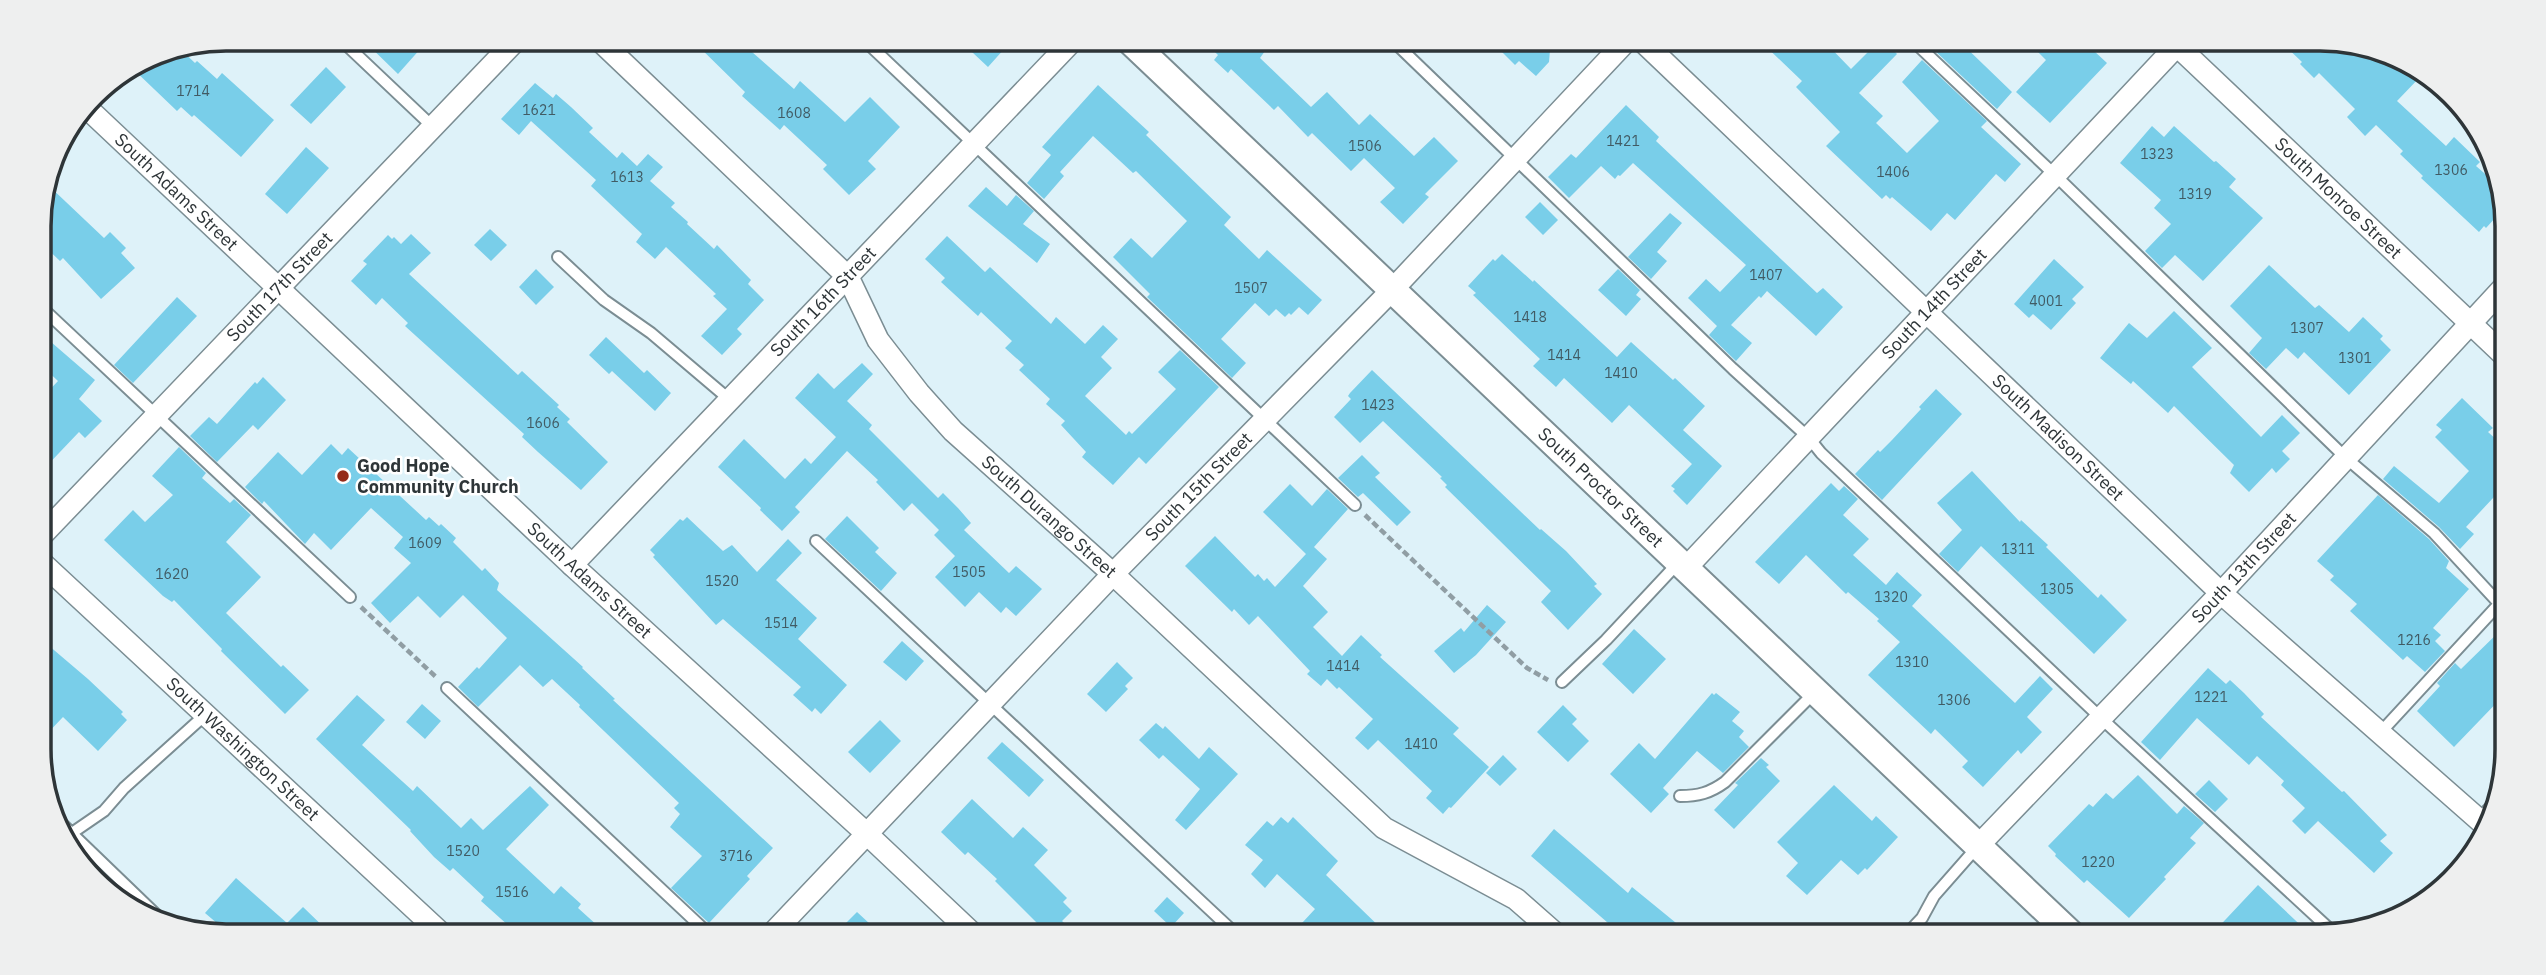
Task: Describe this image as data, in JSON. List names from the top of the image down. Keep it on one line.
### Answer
{"streets":{"street":["South Adams Street","South Monroe Street","South 17th Street","South 16th Street","South 14th Street","South Madison Street","South 15th Street","South Proctor Street","South Durango Street","South 13th Street","South Washington Street"]},"crossings":[["South Adams Street","South 17th Street"],["South Adams Street","South 16th Street"],["South Adams Street","South 15th Street"],["South Monroe Street","South 13th Street"],["South 16th Street","South Durango Street"],["South 14th Street","South Madison Street"],["South 14th Street","South Proctor Street"],["South Madison Street","South 13th Street"],["South 15th Street","South Proctor Street"],["South 15th Street","South Durango Street"],["South Proctor Street","South 13th Street"]],"places":["Good Hope Community Church"],"house_numbers":["1714","1621","1608","1421","1506","1323","1306","1406","1613","1319","1407","1507","4001","1418","1307","1414","1301","1410","1423","1606","1609","1311","1505","1620","1520","1305","1320","1514","1216","1310","1414","1221","1306","1410","1520","3716","1220","1516"]}
